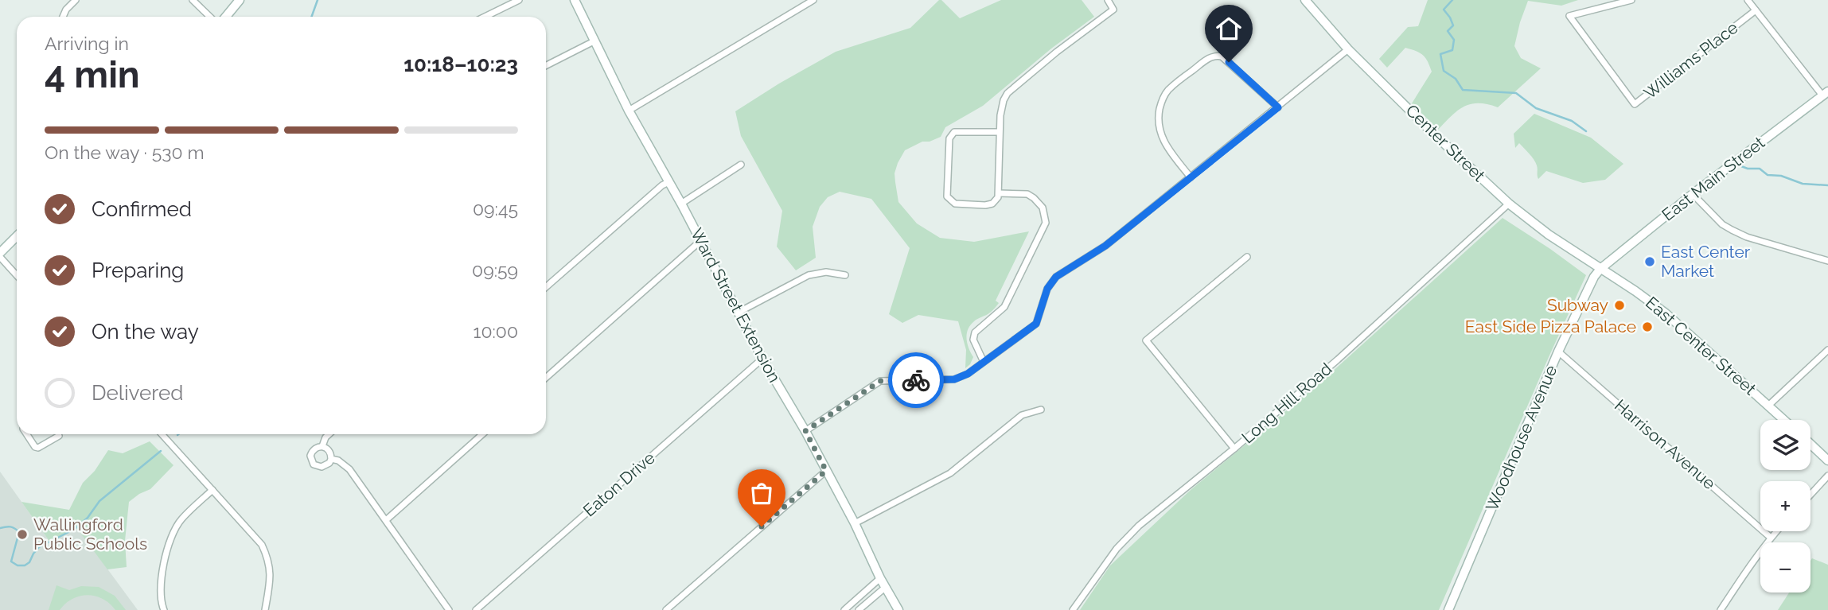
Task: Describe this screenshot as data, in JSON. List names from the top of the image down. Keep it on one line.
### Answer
{"streets":{"main road":["Center Street","East Main Street","Ward Street Extension","East Center Street","Woodhouse Avenue"],"street":["Williams Place","Long Hill Road","Harrison Avenue","Eaton Drive"]},"crossings":[["Center Street","East Main Street"],["Center Street","East Center Street"],["Center Street","Long Hill Road"],["Center Street","Woodhouse Avenue"],["East Main Street","East Center Street"],["East Main Street","Woodhouse Avenue"],["Ward Street Extension","Eaton Drive"],["East Center Street","Woodhouse Avenue"],["Woodhouse Avenue","Harrison Avenue"]],"places":["East Center Market","Subway","East Side Pizza Palace","Wallingford Public Schools"],"page":{"heading":["4 min","Arriving in","10:18–10:23"],"bar":"On the way · 530 m","list":[["Confirmed","09:45"],["Preparing","09:59"],["On the way","10:00"],"Delivered"],"map_buttons":["+","−"]}}
